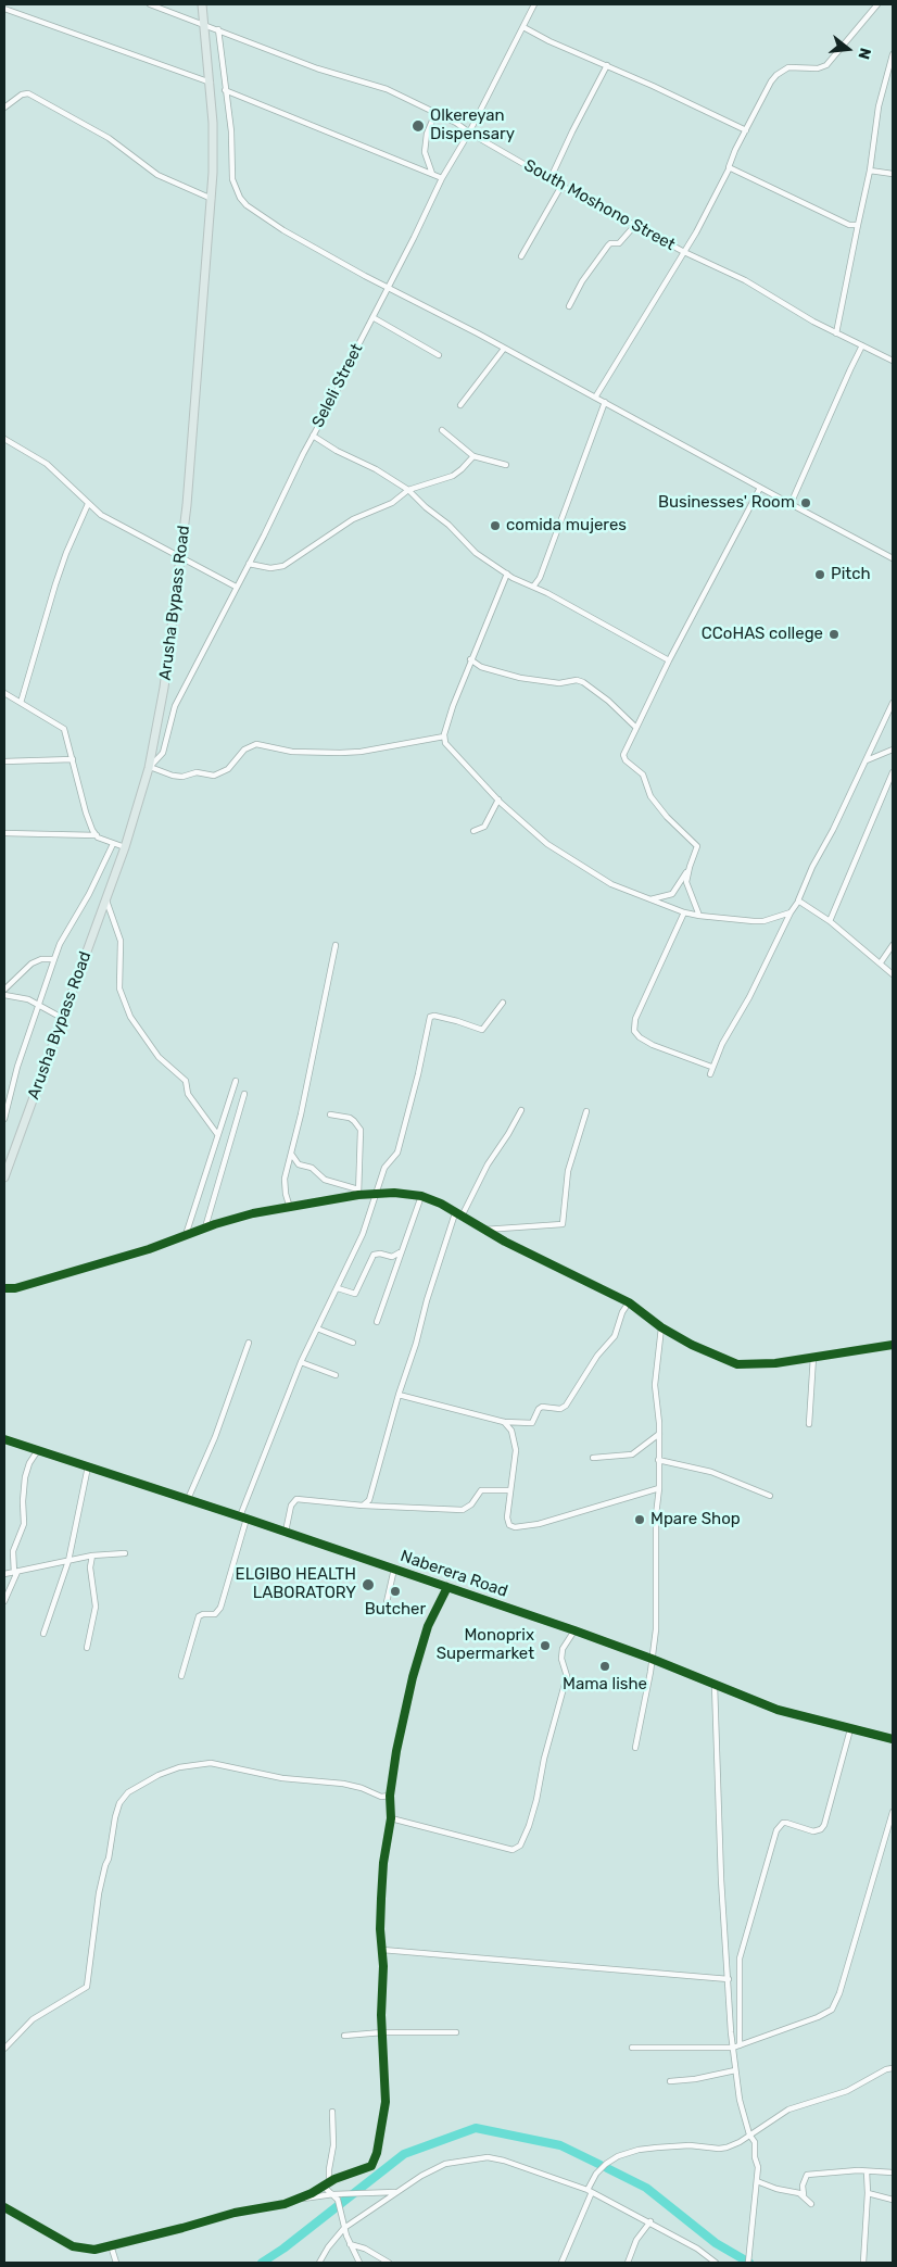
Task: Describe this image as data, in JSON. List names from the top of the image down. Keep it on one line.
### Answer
{"streets":{"main road":["Arusha Bypass Road"],"street":["South Moshono Street","Seleli Street","Naberera Road"]},"crossings":[["South Moshono Street","Seleli Street"],["South Moshono Street","Arusha Bypass Road"],["Seleli Street","Arusha Bypass Road"]],"places":["Olkereyan Dispensary","Businesses' Room","comida mujeres","Pitch","CCoHAS college","Mpare Shop","ELGIBO HEALTH LABORATORY","Butcher","Monoprix Supermarket","Mama lishe"],"north":"right"}
